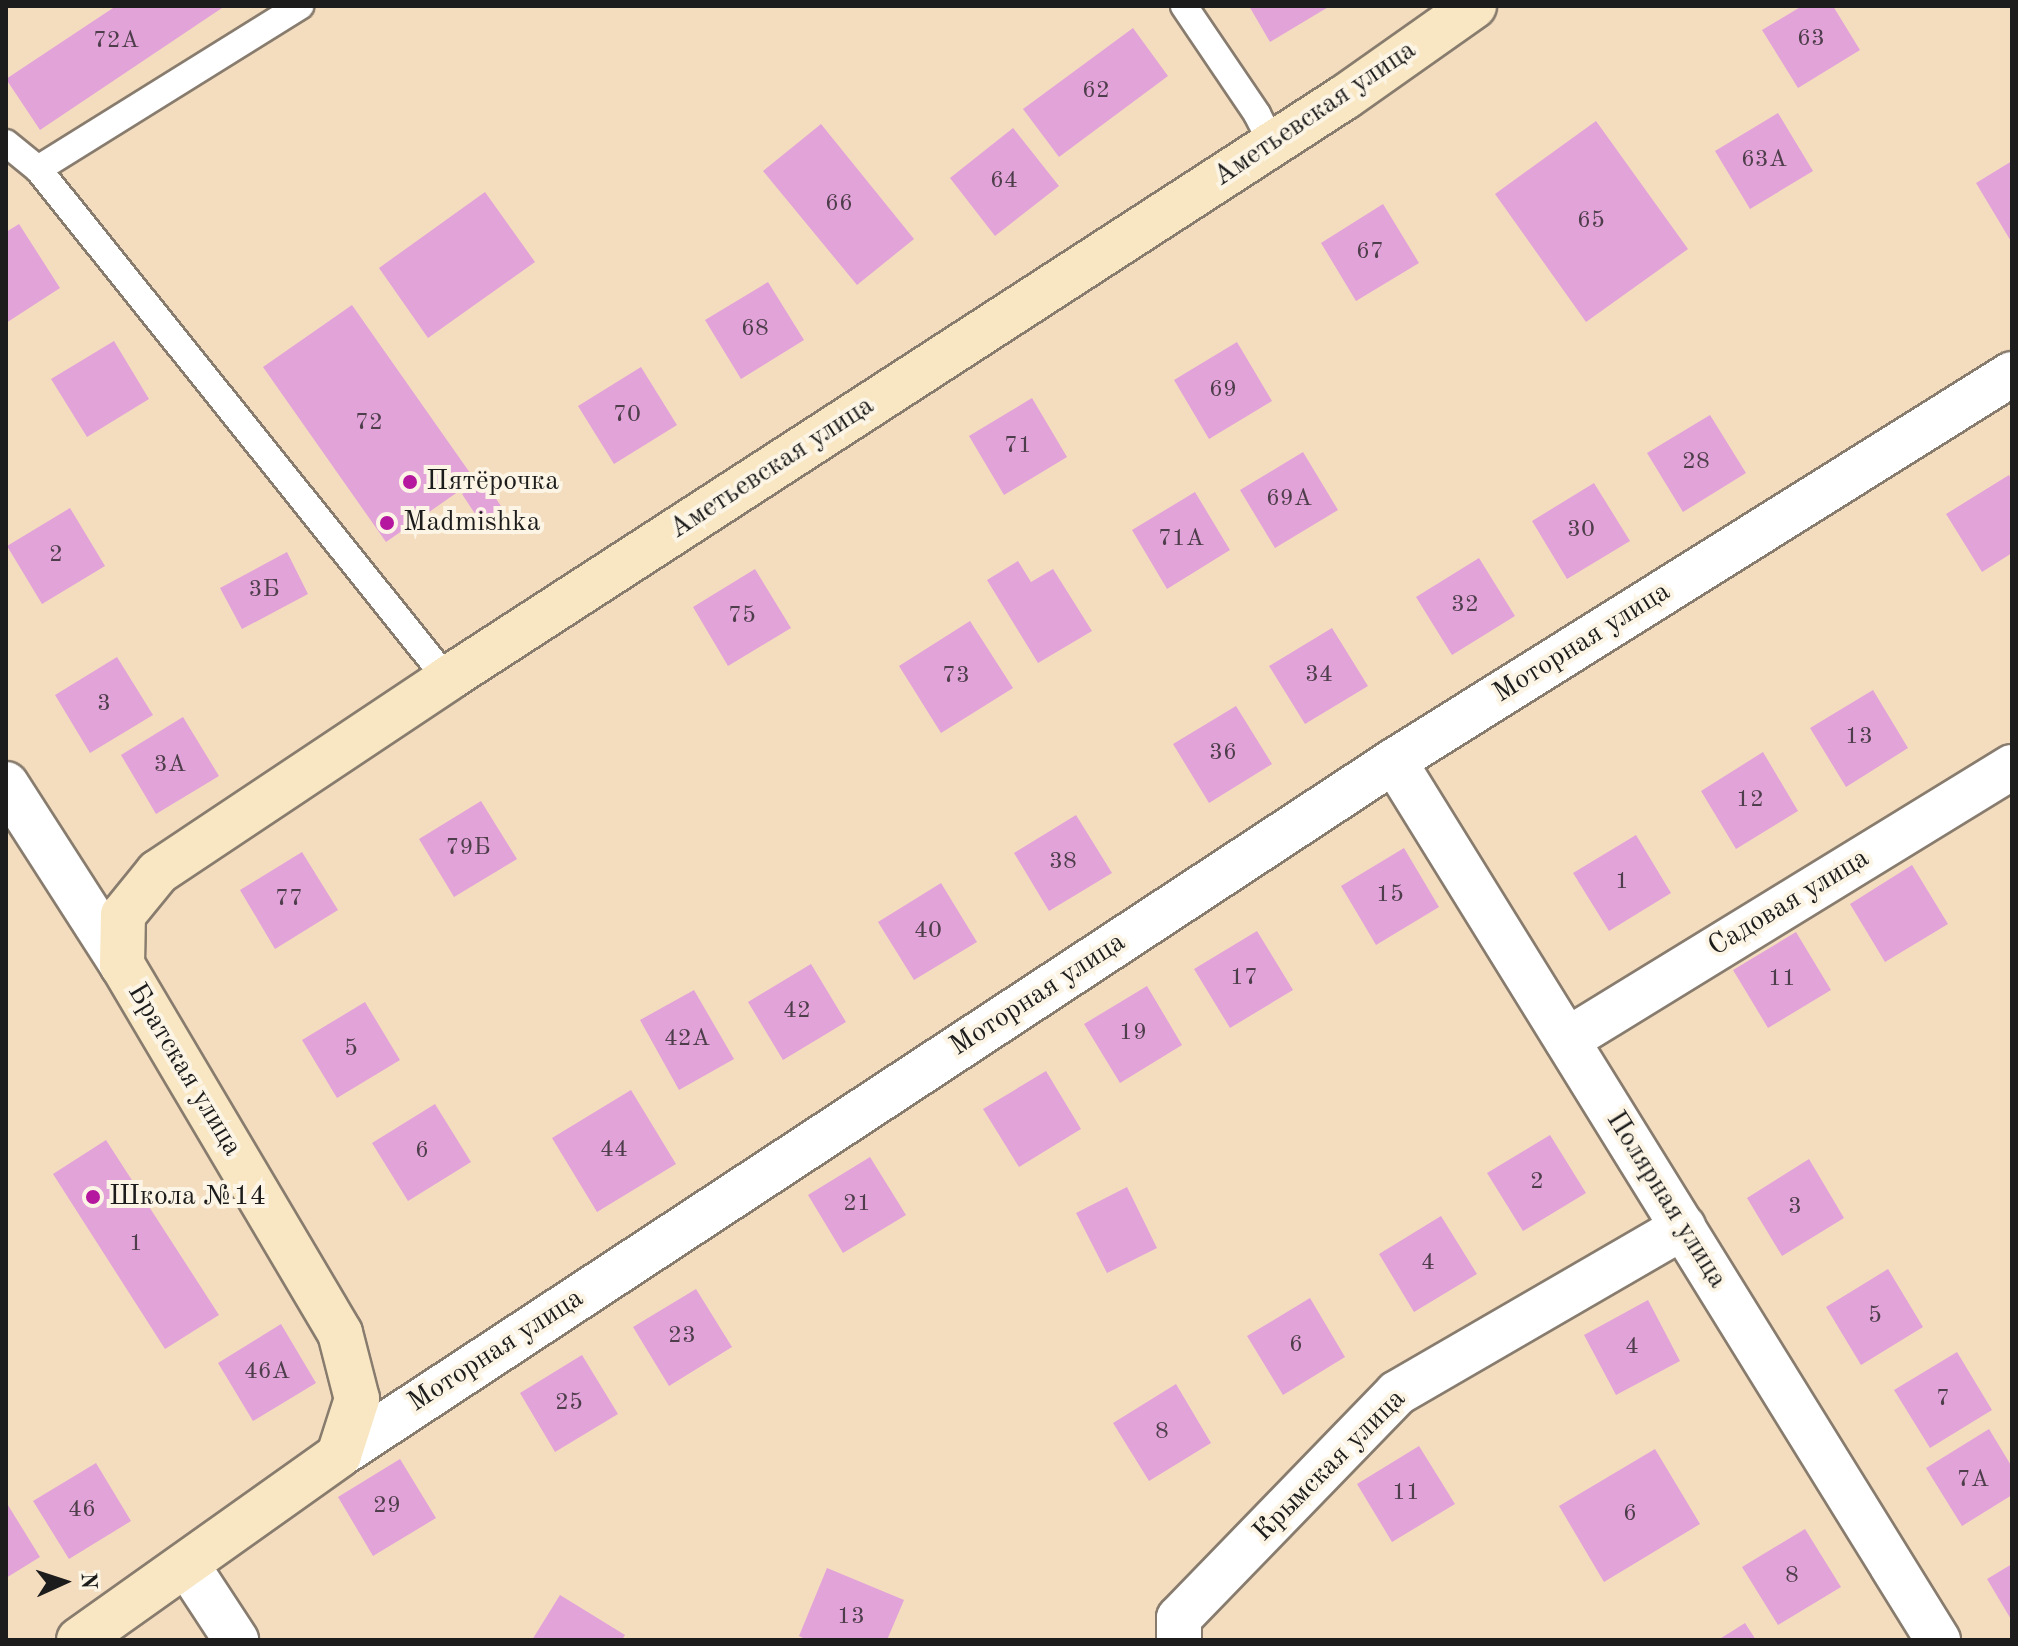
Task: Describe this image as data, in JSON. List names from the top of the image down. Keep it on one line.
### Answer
{"streets":{"street":["Аметьевская улица","Моторная улица","Садовая улица","Братская улица","Полярная улица","Крымская улица"]},"crossings":[["Аметьевская улица","Братская улица"],["Моторная улица","Братская улица"],["Моторная улица","Полярная улица"],["Садовая улица","Полярная улица"],["Полярная улица","Крымская улица"]],"places":["Пятёрочка","Madmishka","Школа №14"],"house_numbers":["63","72А","62","63А","64","66","65","67","68","69","70","72","71","28","69А","30","71А","2","3Б","32","75","34","73","3","13","36","3А","12","79Б","38","1","15","77","40","17","11","42","19","42А","5","44","6","2","21","3","1","4","5","23","6","4","46А","7","25","8","7А","11","29","46","6","8","13"],"north":"right"}
